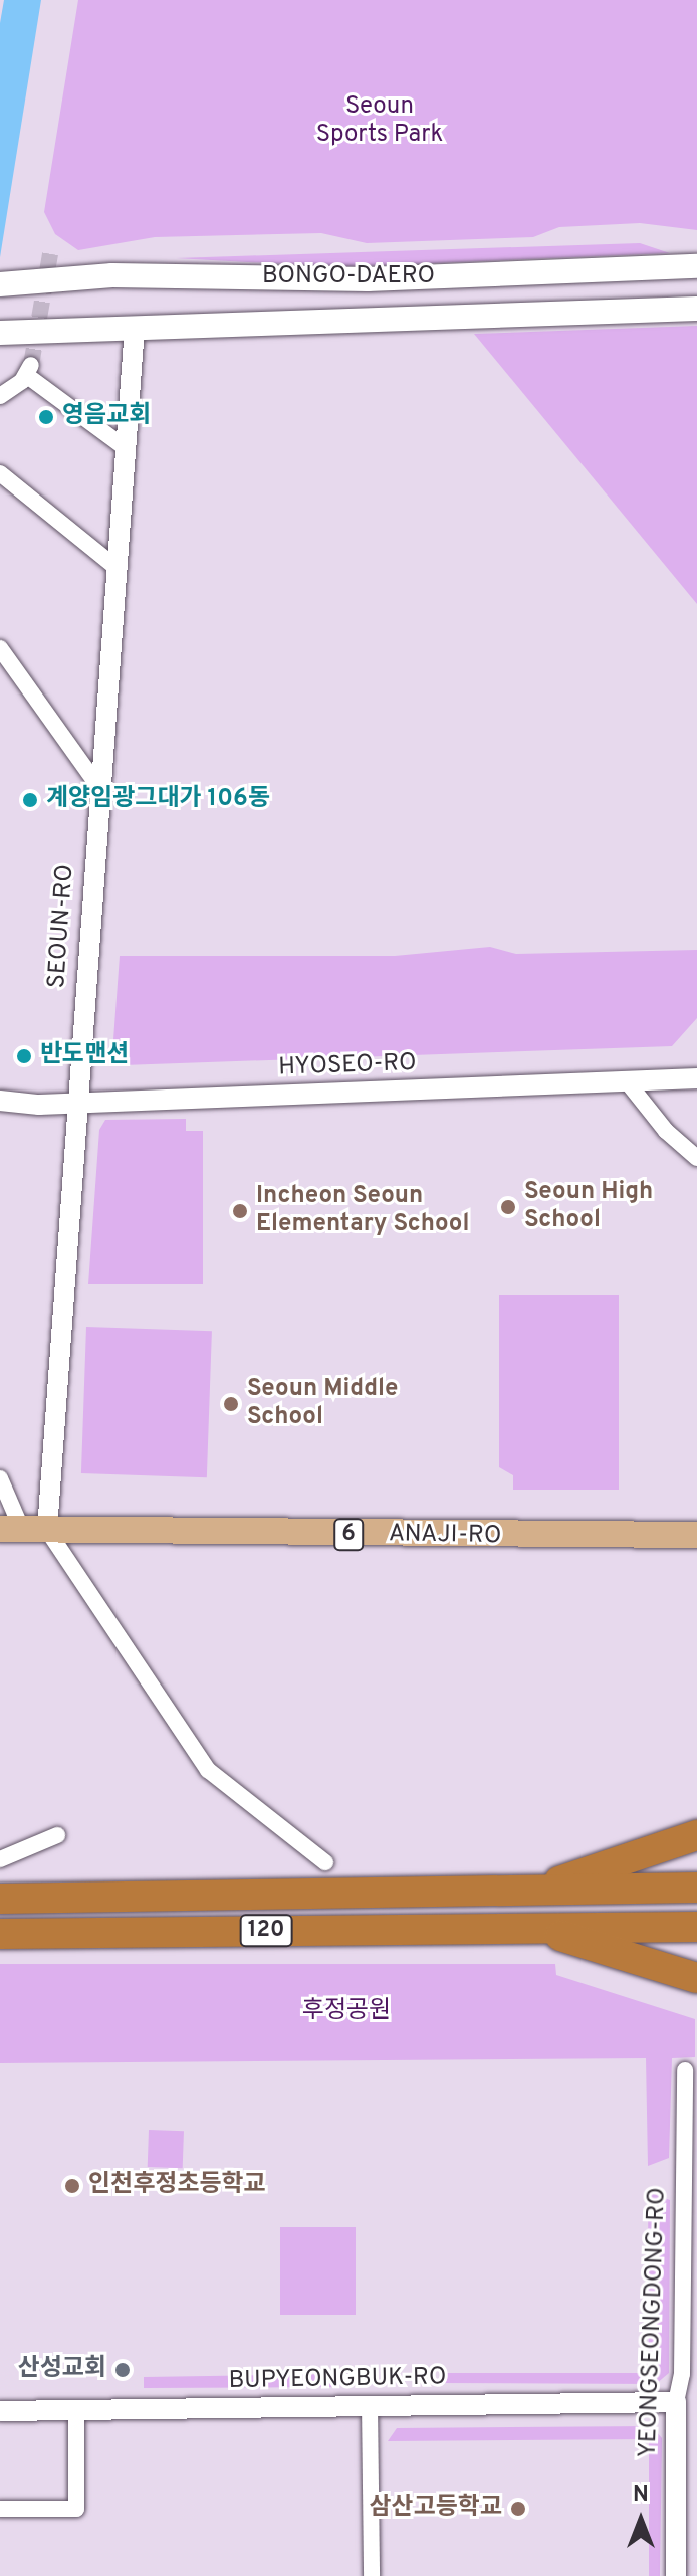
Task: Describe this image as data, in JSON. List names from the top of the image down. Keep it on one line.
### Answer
{"streets":{"highway":["120"],"main road":["BONGO-DAERO","6","ANAJI-RO"],"street":["SEOUN-RO","HYOSEO-RO","YEONGSEONGDONG-RO","BUPYEONGBUK-RO"]},"crossings":[["BONGO-DAERO","SEOUN-RO"],["SEOUN-RO","HYOSEO-RO"],["SEOUN-RO","ANAJI-RO"],["YEONGSEONGDONG-RO","BUPYEONGBUK-RO"]],"parks":["Seoun Sports Park","후정공원"],"places":["영음교회","계양임광그대가 106동","반도맨션","Seoun High School","Incheon Seoun Elementary School","Seoun Middle School","인천후정초등학교","산성교회","삼산고등학교"],"north":"top"}
